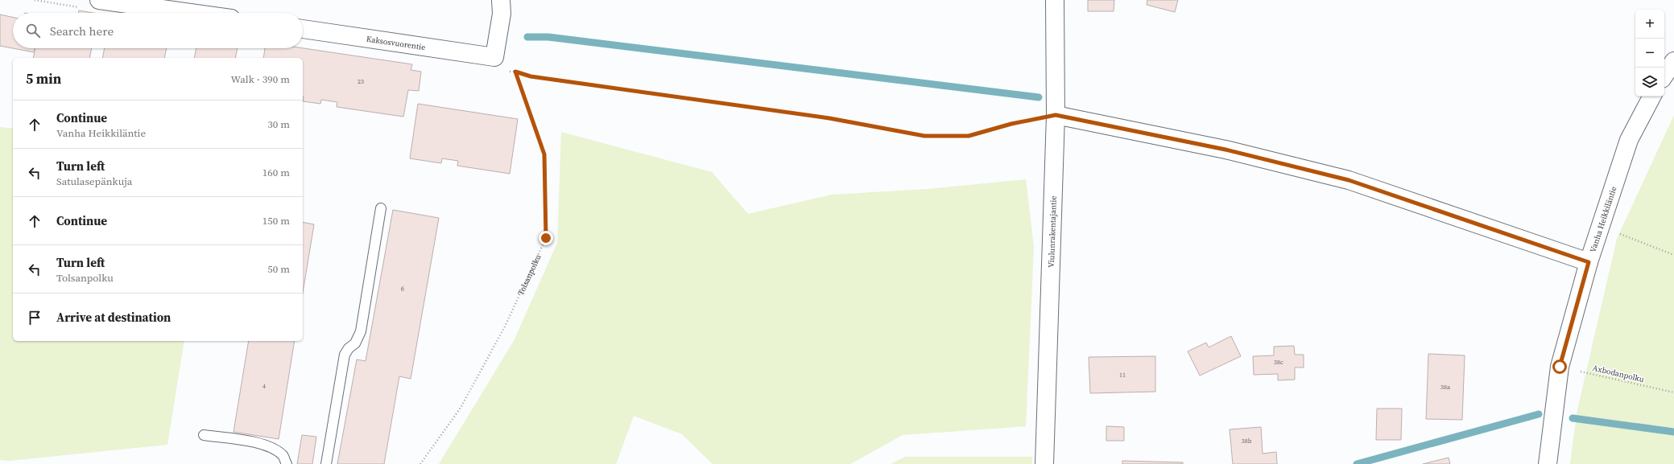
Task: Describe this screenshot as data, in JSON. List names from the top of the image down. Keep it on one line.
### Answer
{"streets":{"street":["Kaksosvuorentie","Vanha Heikkiläntie","Viulunrakentajantie"],"path":["Tolsanpolku","Axbodanpolku"]},"crossings":[["Vanha Heikkiläntie","Axbodanpolku"]],"house_numbers":["23","6","38c","11","4","38a","38b"],"page":{"map_buttons":["+","−"],"search":"Search here","heading":["5 min","Walk · 390 m"],"list":[["Continue","Vanha Heikkiläntie","30 m"],["Turn left","Satulasepänkuja","160 m"],["Continue","150 m"],["Turn left","Tolsanpolku","50 m"],"Arrive at destination"]}}
